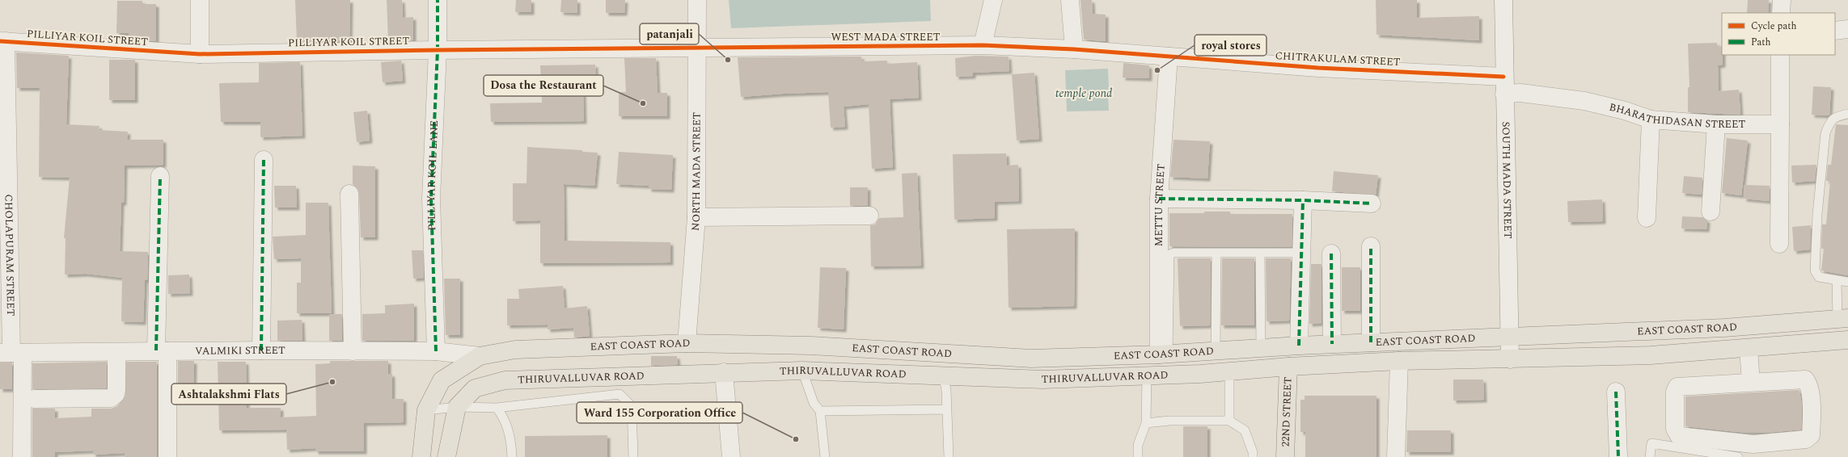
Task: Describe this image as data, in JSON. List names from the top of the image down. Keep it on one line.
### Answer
{"streets":{"main road":["EAST COAST ROAD","THIRUVALLUVAR ROAD","22ND STREET"],"street":["WEST MADA STREET","PILLIYAR KOIL STREET","CHITRAKULAM STREET","BHARATHIDASAN STREET","NORTH MADA STREET","PILLIYAR KOIL LANE","SOUTH MADA STREET","METTU STREET","CHOLAPURAM STREET","VALMIKI STREET"]},"crossings":[["WEST MADA STREET","PILLIYAR KOIL STREET"],["WEST MADA STREET","CHITRAKULAM STREET"],["WEST MADA STREET","NORTH MADA STREET"],["PILLIYAR KOIL STREET","NORTH MADA STREET"],["PILLIYAR KOIL STREET","PILLIYAR KOIL LANE"],["PILLIYAR KOIL STREET","CHOLAPURAM STREET"],["CHITRAKULAM STREET","BHARATHIDASAN STREET"],["CHITRAKULAM STREET","SOUTH MADA STREET"],["CHITRAKULAM STREET","METTU STREET"],["BHARATHIDASAN STREET","SOUTH MADA STREET"],["NORTH MADA STREET","EAST COAST ROAD"],["PILLIYAR KOIL LANE","VALMIKI STREET"],["SOUTH MADA STREET","EAST COAST ROAD"],["METTU STREET","EAST COAST ROAD"],["CHOLAPURAM STREET","VALMIKI STREET"],["EAST COAST ROAD","VALMIKI STREET"],["EAST COAST ROAD","THIRUVALLUVAR ROAD"],["EAST COAST ROAD","22ND STREET"],["THIRUVALLUVAR ROAD","22ND STREET"]],"water":["temple pond"],"places":["patanjali","royal stores","Dosa the Restaurant","Ashtalakshmi Flats","Ward 155 Corporation Office"],"legend":["Cycle path","Path"]}
